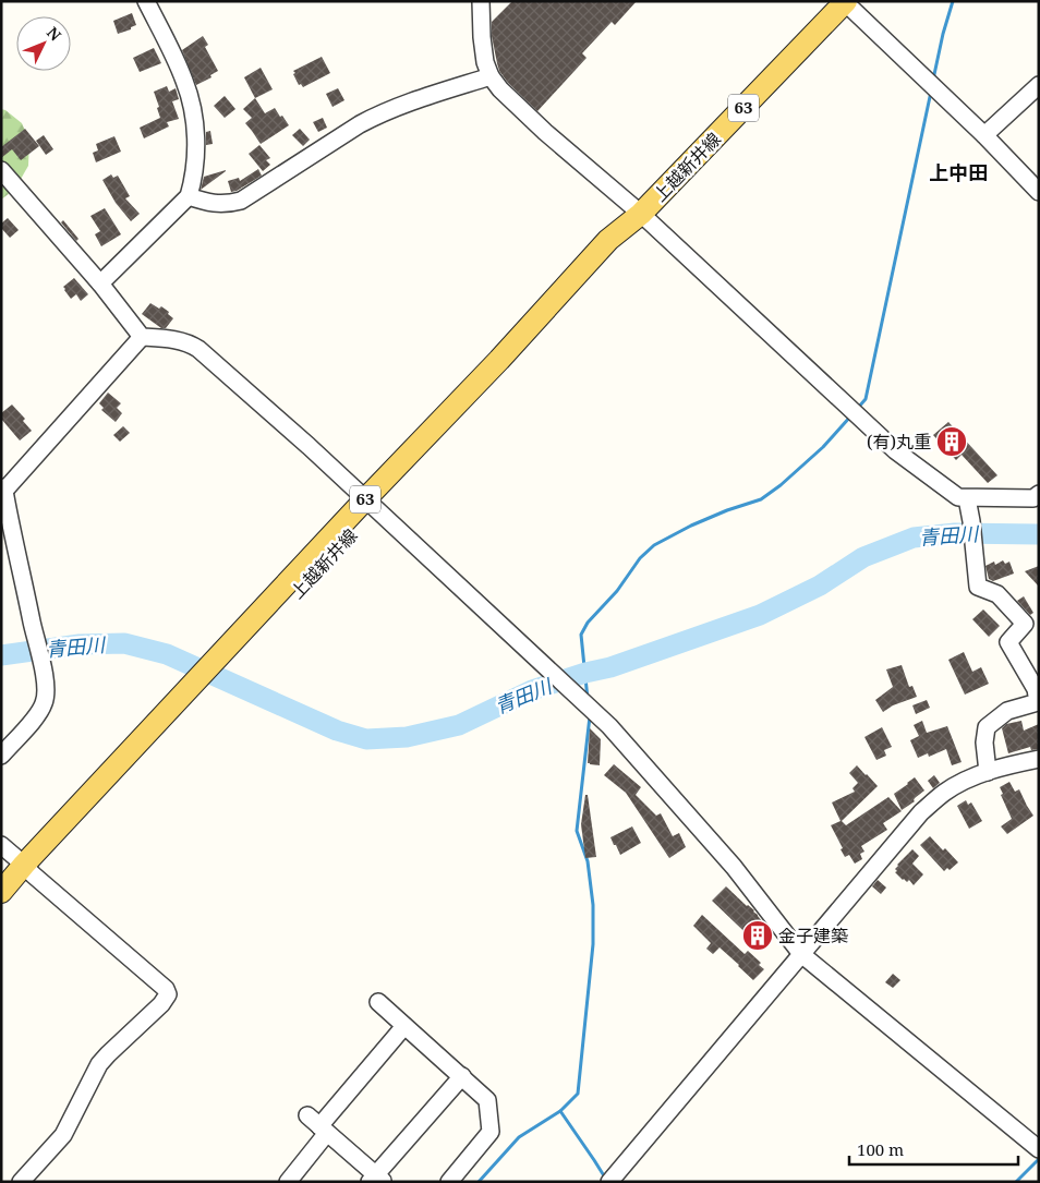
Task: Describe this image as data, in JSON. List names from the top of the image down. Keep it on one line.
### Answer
{"streets":{"main road":["63","上越新井線"]},"districts":["上中田"],"water":["青田川"],"places":{"building":["(有)丸重","金子建築"]},"scale_bar":"100 m","north":"top right"}
